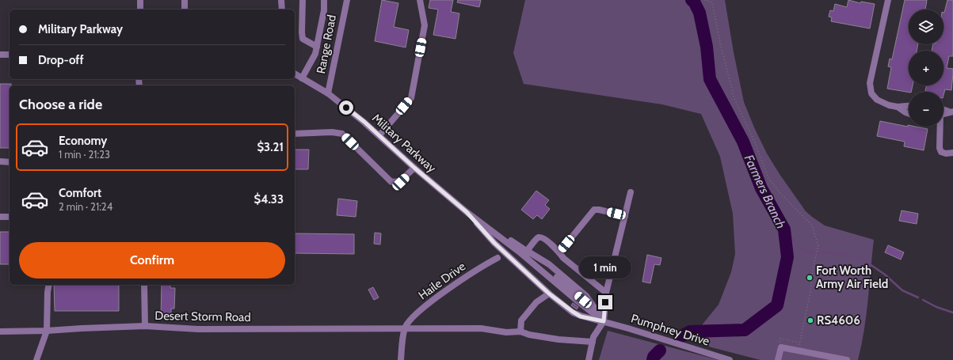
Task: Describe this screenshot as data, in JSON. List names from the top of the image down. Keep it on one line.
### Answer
{"streets":{"street":["Range Road","Military Parkway","Haile Drive","Desert Storm Road","Pumphrey Drive"]},"crossings":[["Range Road","Military Parkway"],["Military Parkway","Pumphrey Drive"],["Haile Drive","Desert Storm Road"]],"water":["Farmers Branch"],"places":["Fort Worth Army Air Field","RS4606"],"page":{"map_buttons":["+","−"],"banner":["Military Parkway","Drop-off"],"heading":"Choose a ride","list":[{"name":"Economy","note":"1 min · 21:23","value":"$3.21"},{"name":"Comfort","note":"2 min · 21:24","value":"$4.33"}],"buttons":"Confirm","bubble":"1 min"}}
